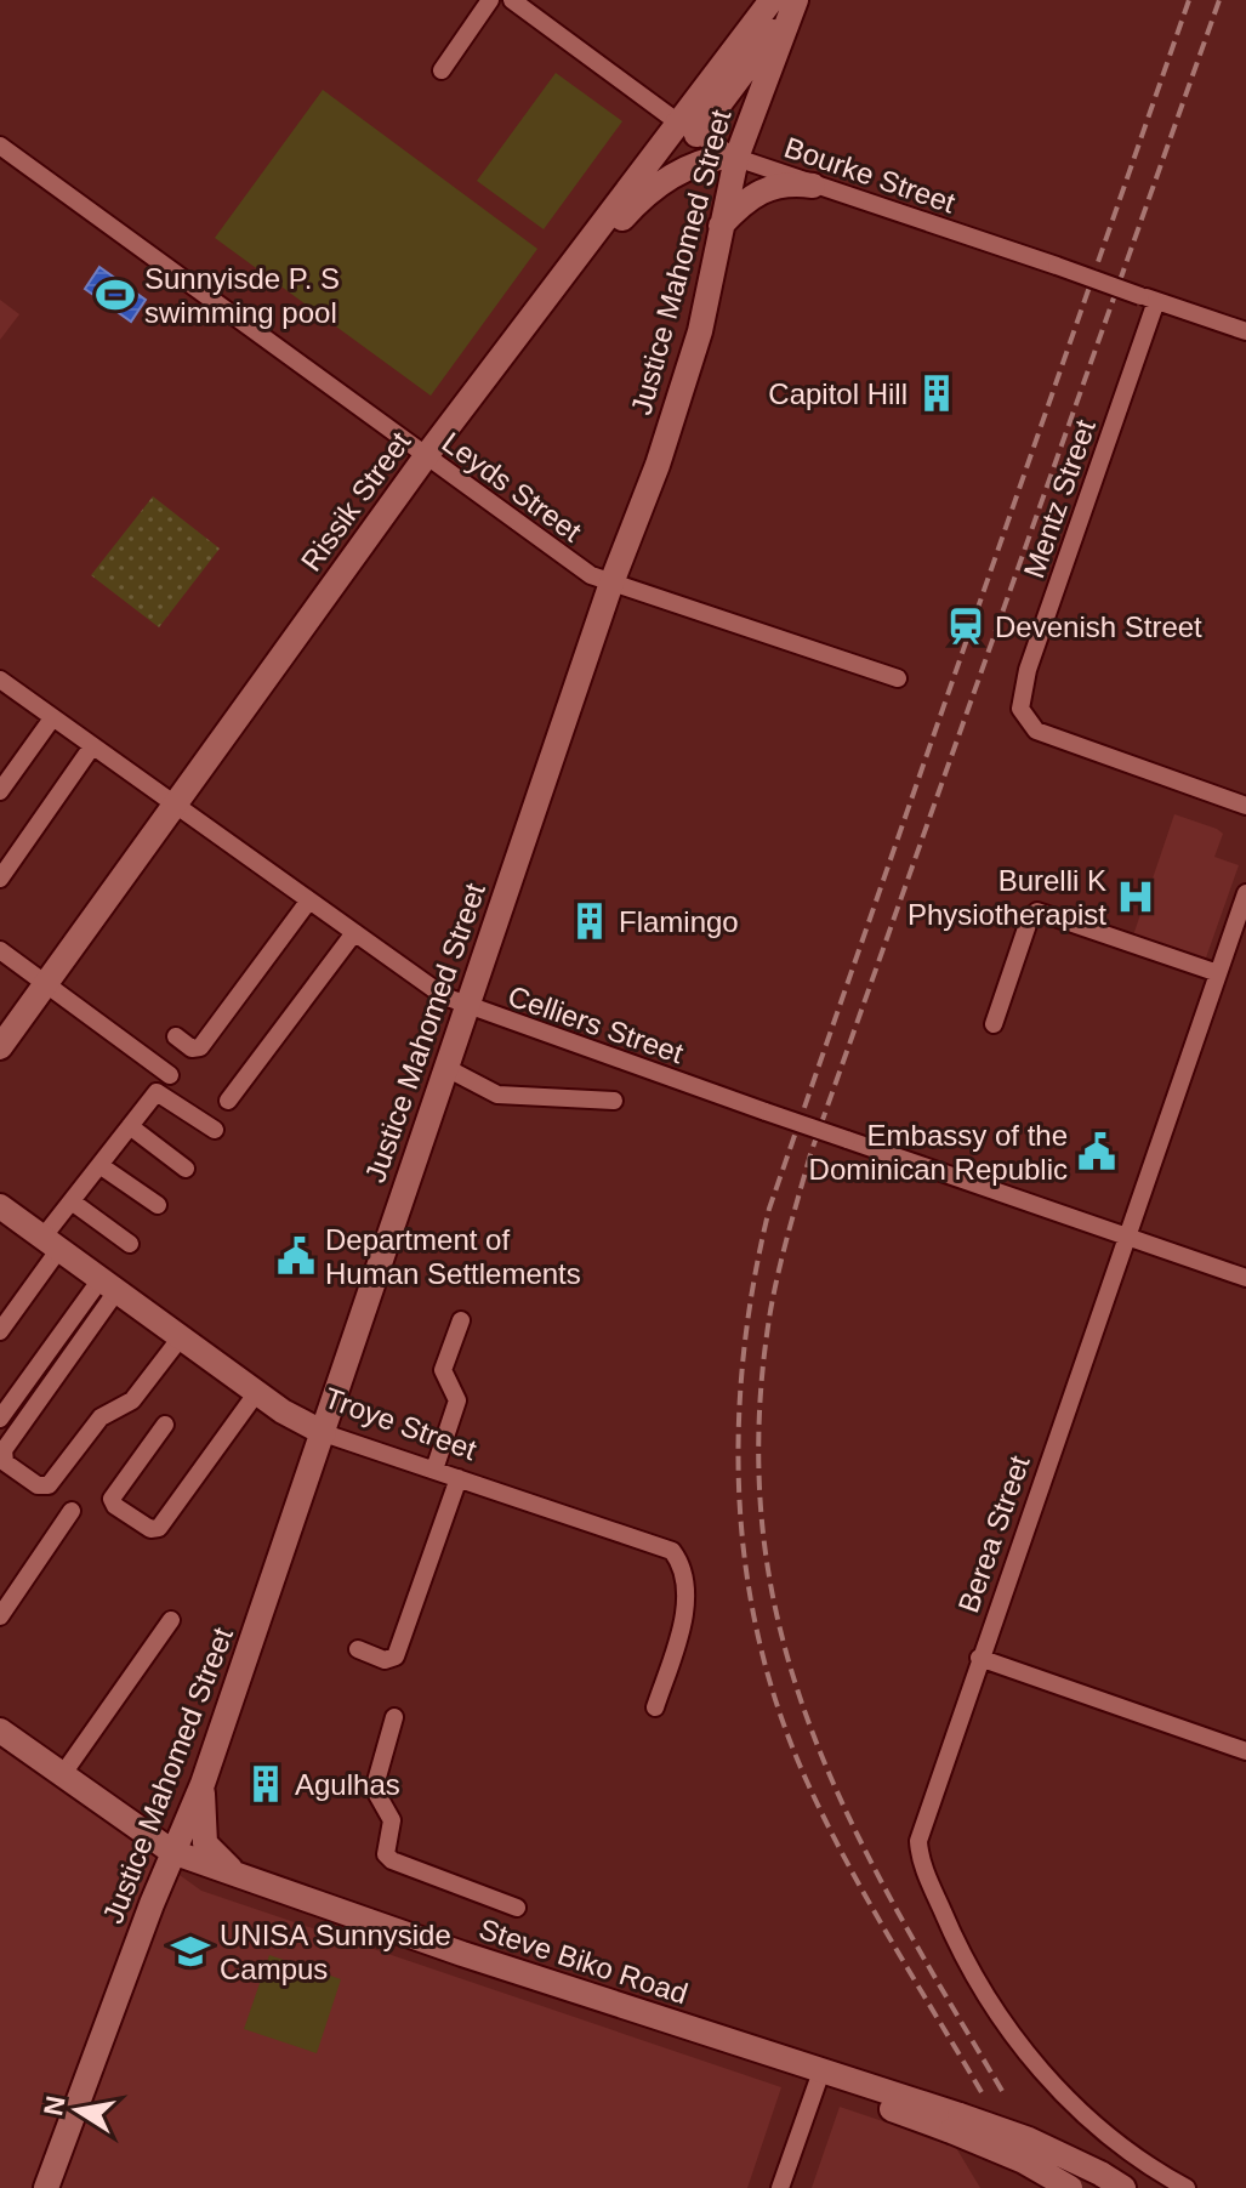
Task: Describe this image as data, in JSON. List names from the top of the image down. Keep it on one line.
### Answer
{"streets":{"main road":["Justice Mahomed Street","Rissik Street","Troye Street","Steve Biko Road"],"street":["Bourke Street","Leyds Street","Mentz Street","Celliers Street","Berea Street"]},"crossings":[["Bourke Street","Justice Mahomed Street"],["Bourke Street","Mentz Street"],["Bourke Street","Rissik Street"],["Justice Mahomed Street","Leyds Street"],["Justice Mahomed Street","Rissik Street"],["Justice Mahomed Street","Celliers Street"],["Justice Mahomed Street","Troye Street"],["Justice Mahomed Street","Steve Biko Road"],["Leyds Street","Rissik Street"],["Rissik Street","Celliers Street"],["Celliers Street","Berea Street"]],"places":{"sports":["Sunnyisde P. S swimming pool"],"building":["Capitol Hill","Flamingo","Agulhas"],"station":["Devenish Street"],"hospital":["Burelli K Physiotherapist"],"public building":["Embassy of the Dominican Republic","Department of Human Settlements"],"school or university":["UNISA Sunnyside Campus"]},"north":"left"}
